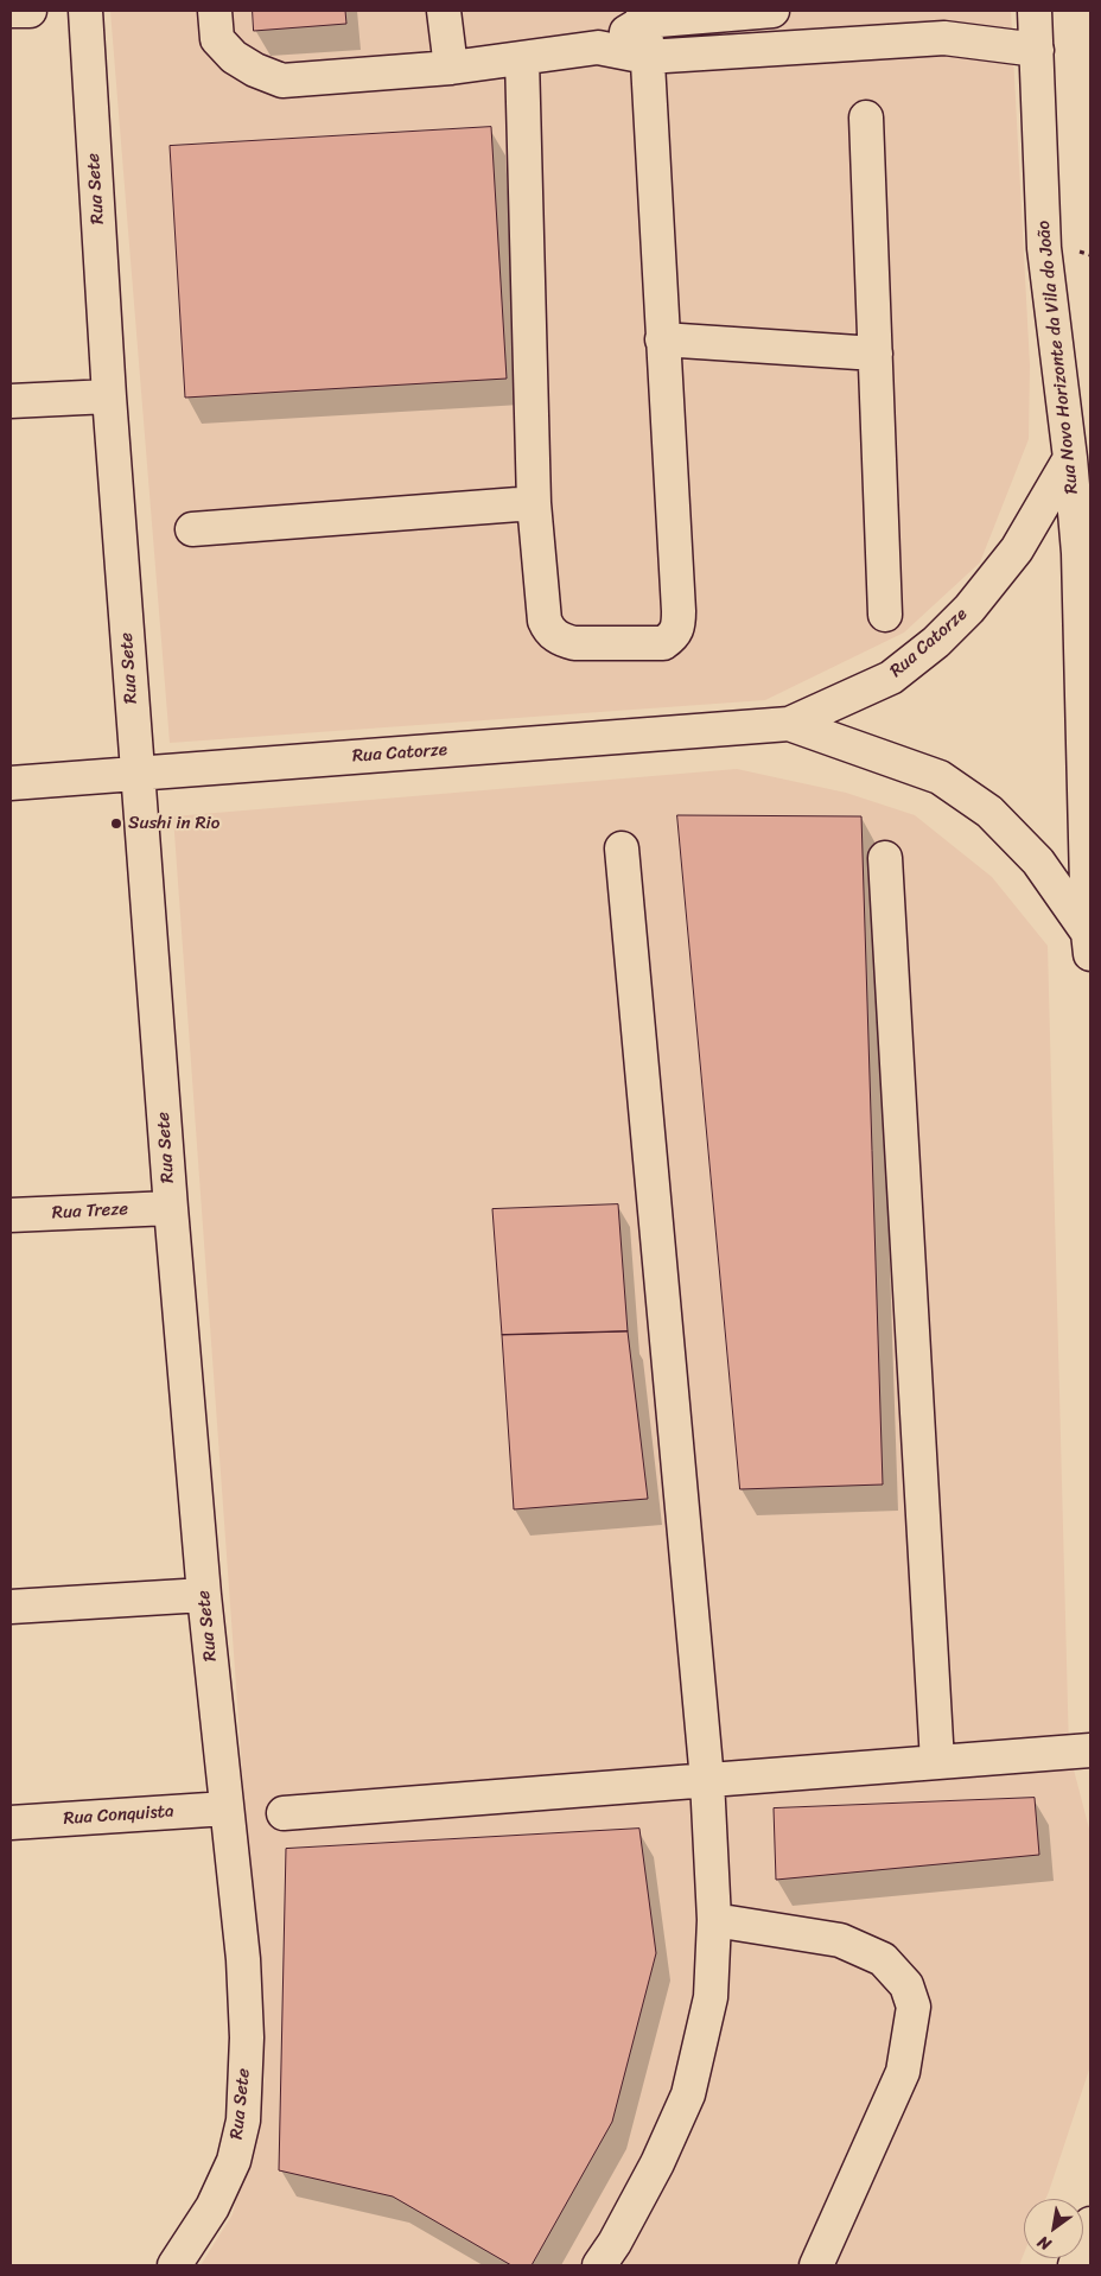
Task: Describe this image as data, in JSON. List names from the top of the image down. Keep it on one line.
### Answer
{"streets":{"street":["Rua Sete","Rua Novo Horizonte da Vila do João","Rua Catorze","Rua Treze","Rua Conquista"]},"crossings":[["Rua Sete","Rua Catorze"],["Rua Sete","Rua Treze"],["Rua Sete","Rua Conquista"],["Rua Novo Horizonte da Vila do João","Rua Catorze"]],"places":["Sushi in Rio"],"north":"bottom left"}
